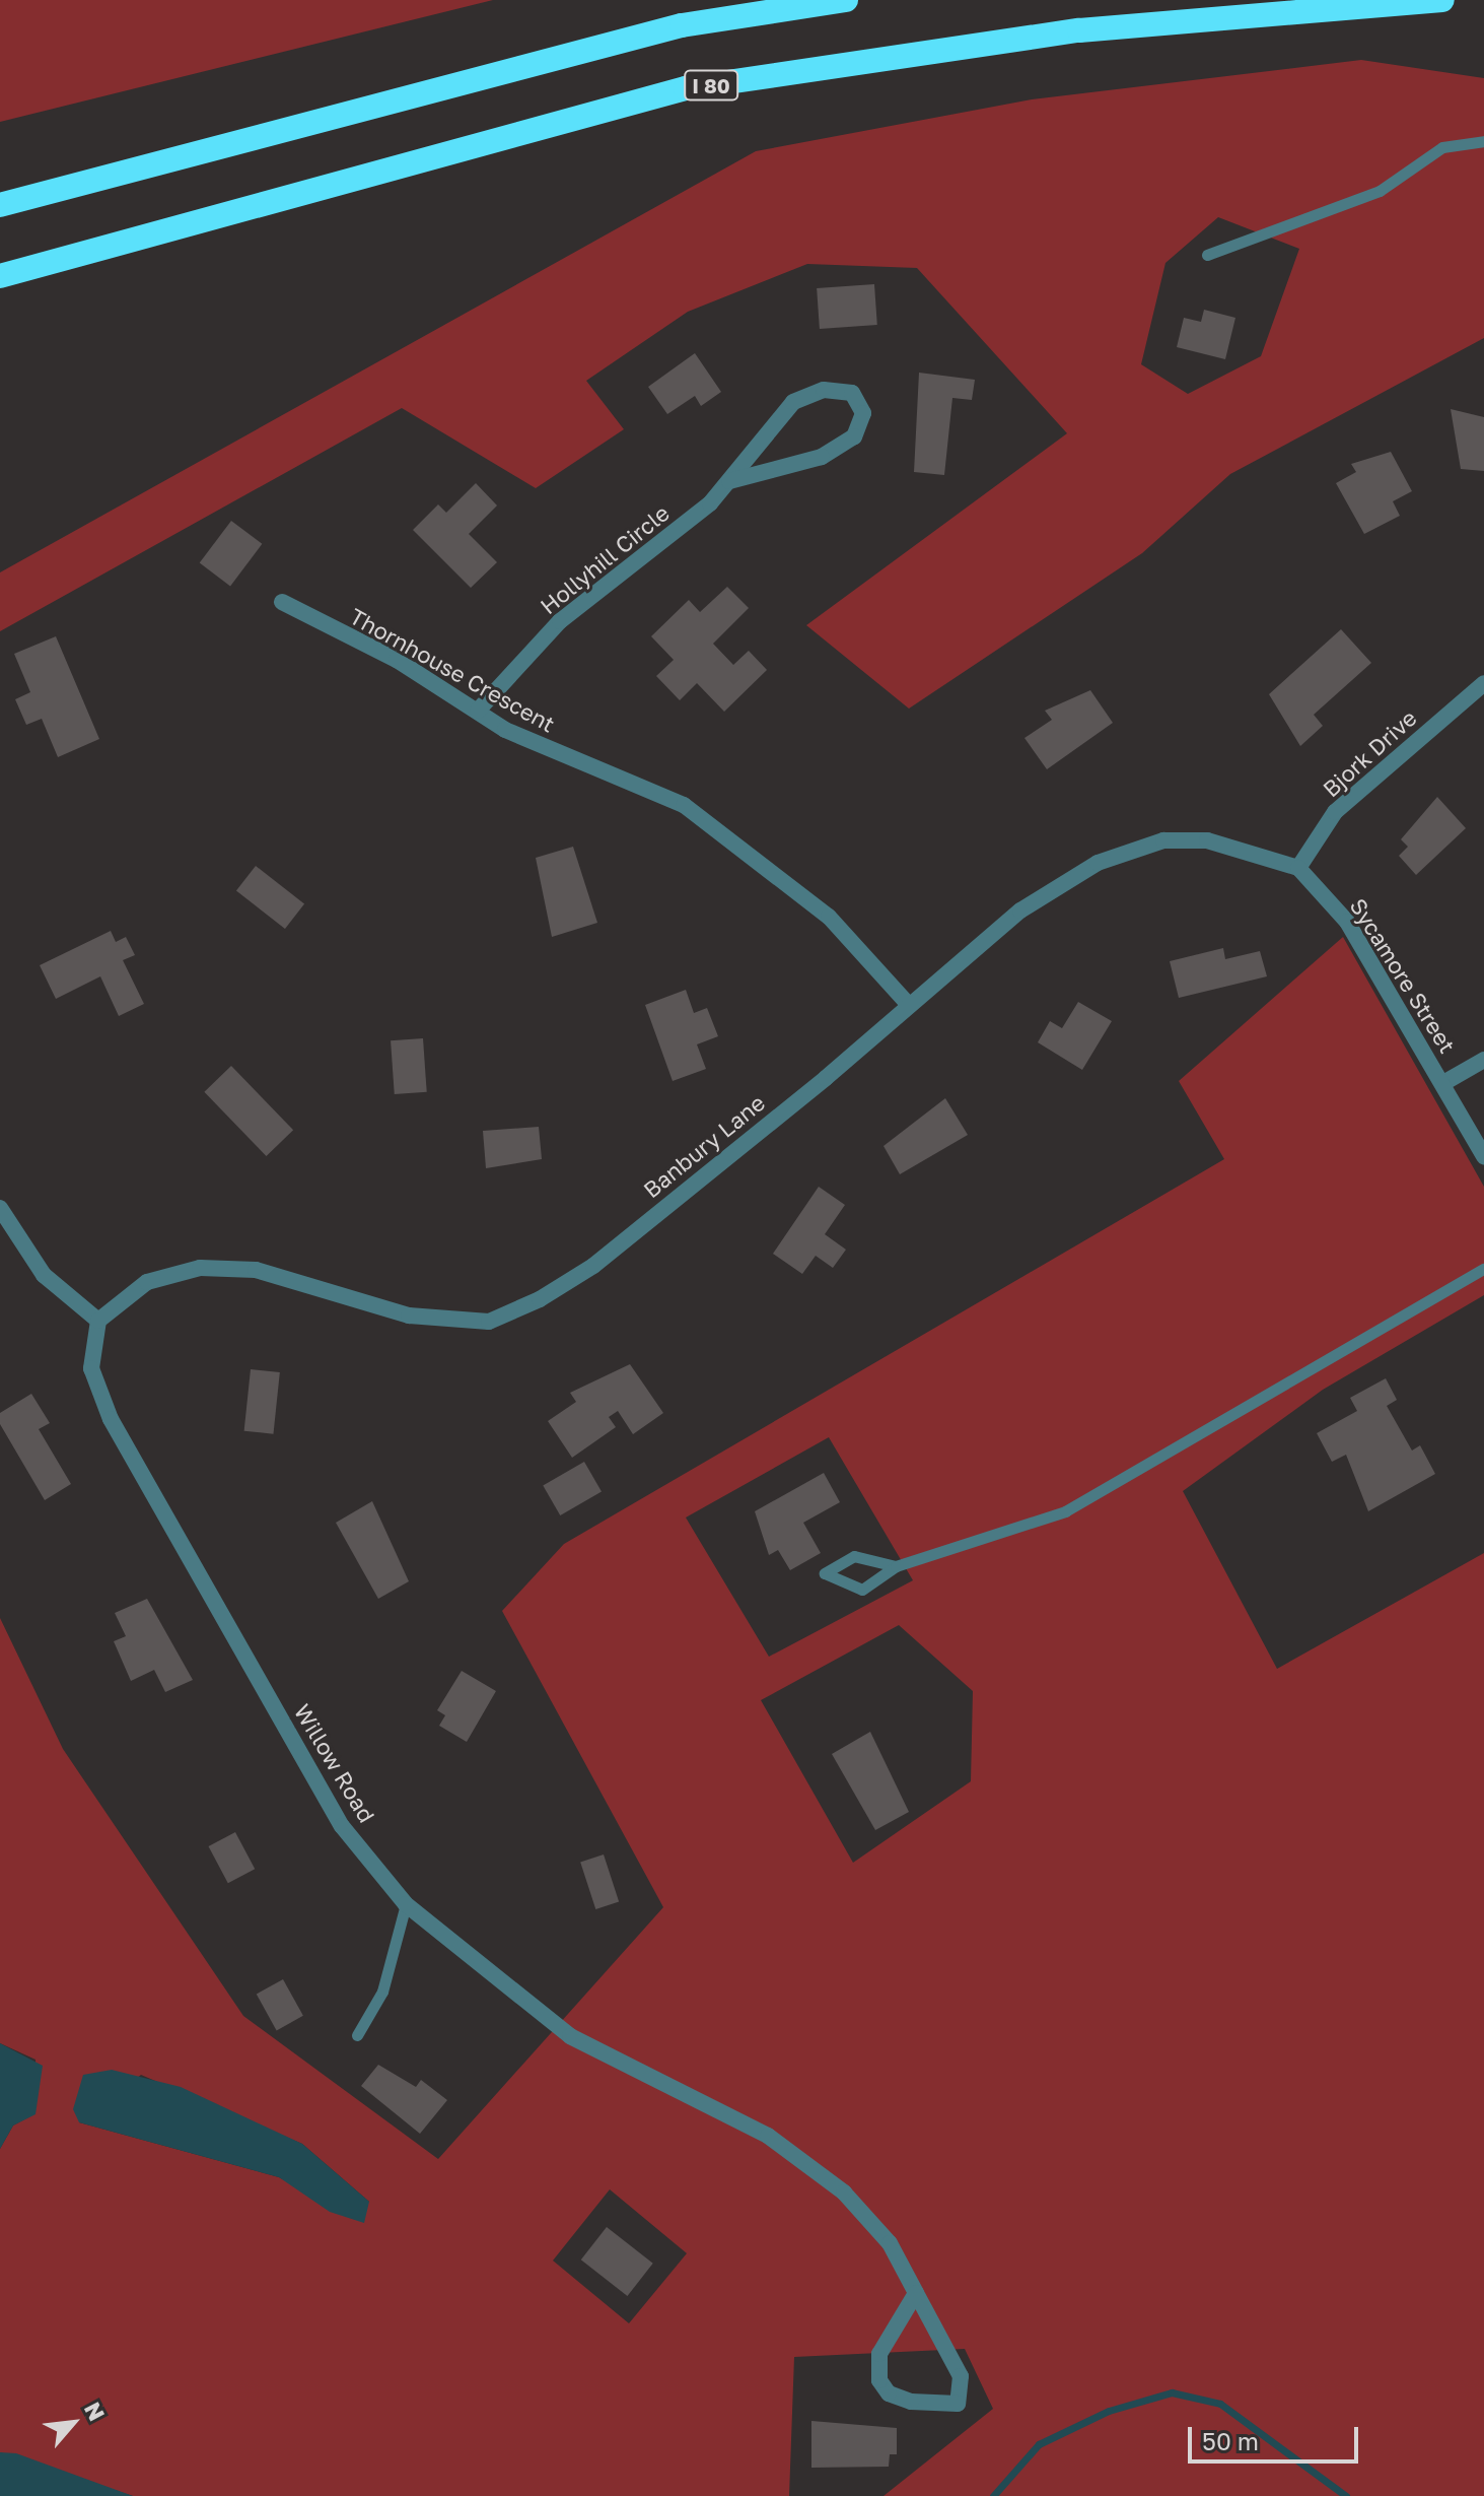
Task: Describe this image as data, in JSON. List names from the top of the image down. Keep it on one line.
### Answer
{"streets":{"highway":["I 80"],"street":["Hollyhill Circle","Thornhouse Crescent","Bjork Drive","Sycamore Street","Banbury Lane","Willow Road"]},"crossings":[["Hollyhill Circle","Thornhouse Crescent"],["Thornhouse Crescent","Banbury Lane"],["Bjork Drive","Sycamore Street"],["Bjork Drive","Banbury Lane"],["Sycamore Street","Banbury Lane"],["Banbury Lane","Willow Road"]],"scale_bar":"50 m","north":"top right"}
